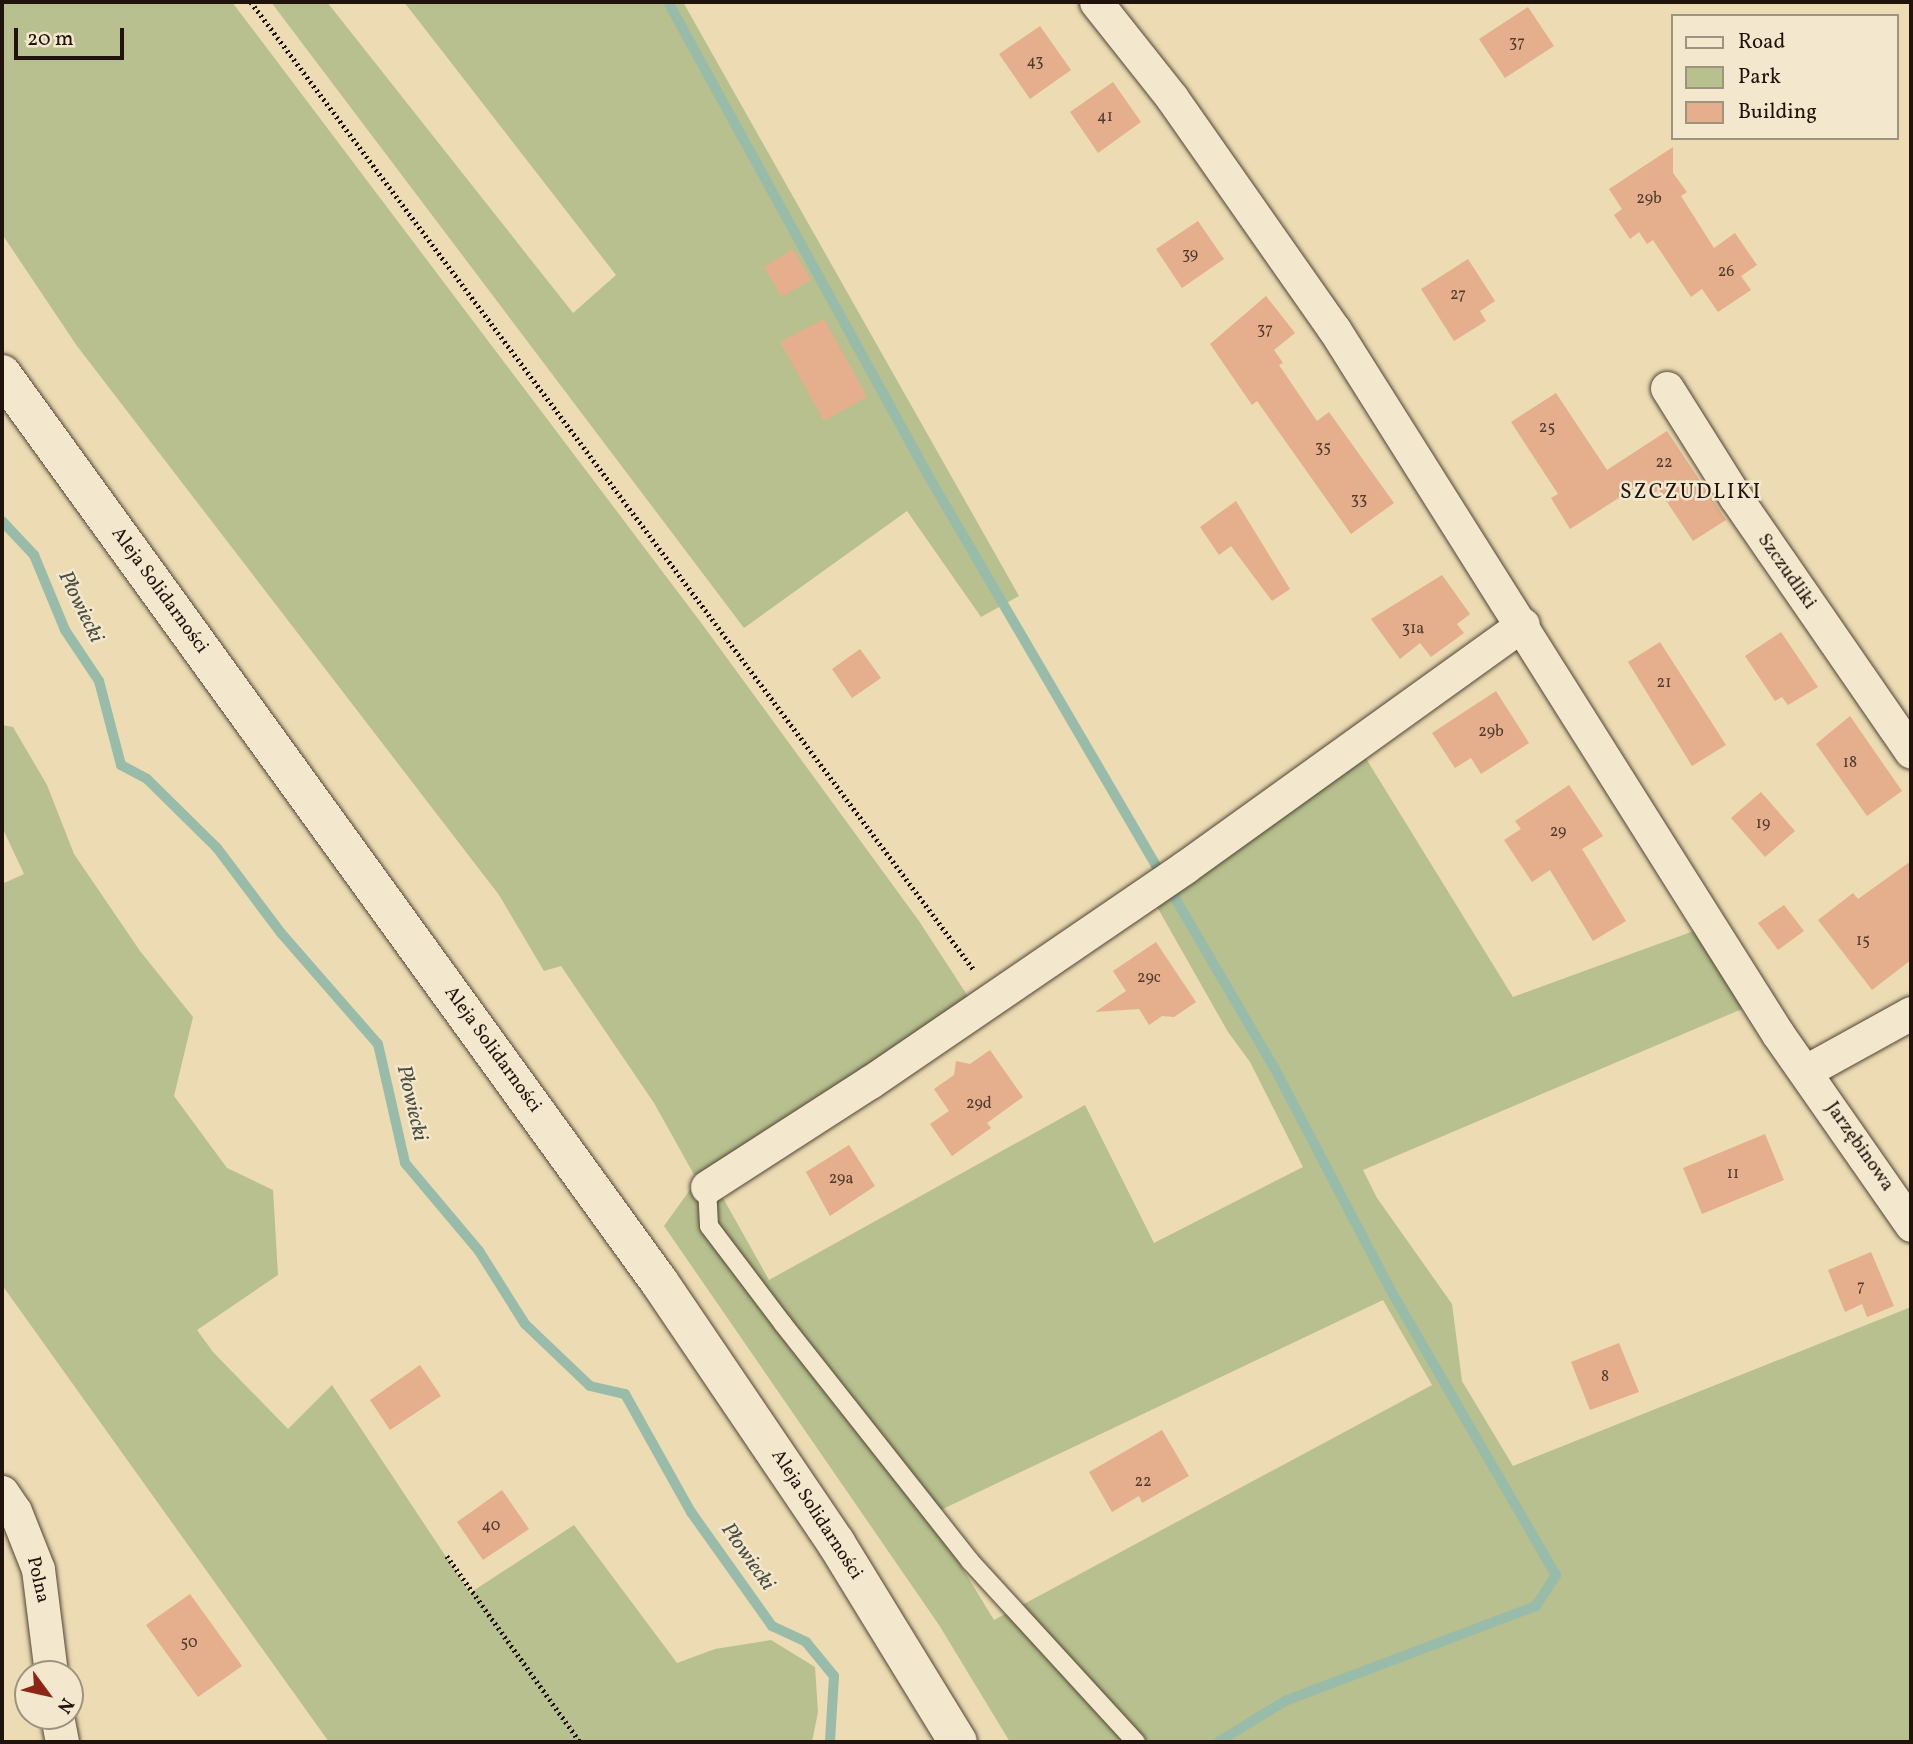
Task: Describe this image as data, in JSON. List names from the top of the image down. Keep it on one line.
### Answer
{"streets":{"main road":["Aleja Solidarności"],"street":["Szczudliki","Jarzębinowa","Polna"]},"districts":["SZCZUDLIKI"],"water":["Płowiecki"],"house_numbers":["37","43","41","29b","39","26","27","37","25","35","22","33","31a","21","29b","18","19","29","15","29c","29d","11","29a","7","8","22","40","50"],"legend":["Road","Park","Building"],"scale_bar":"20 m","north":"bottom right"}
